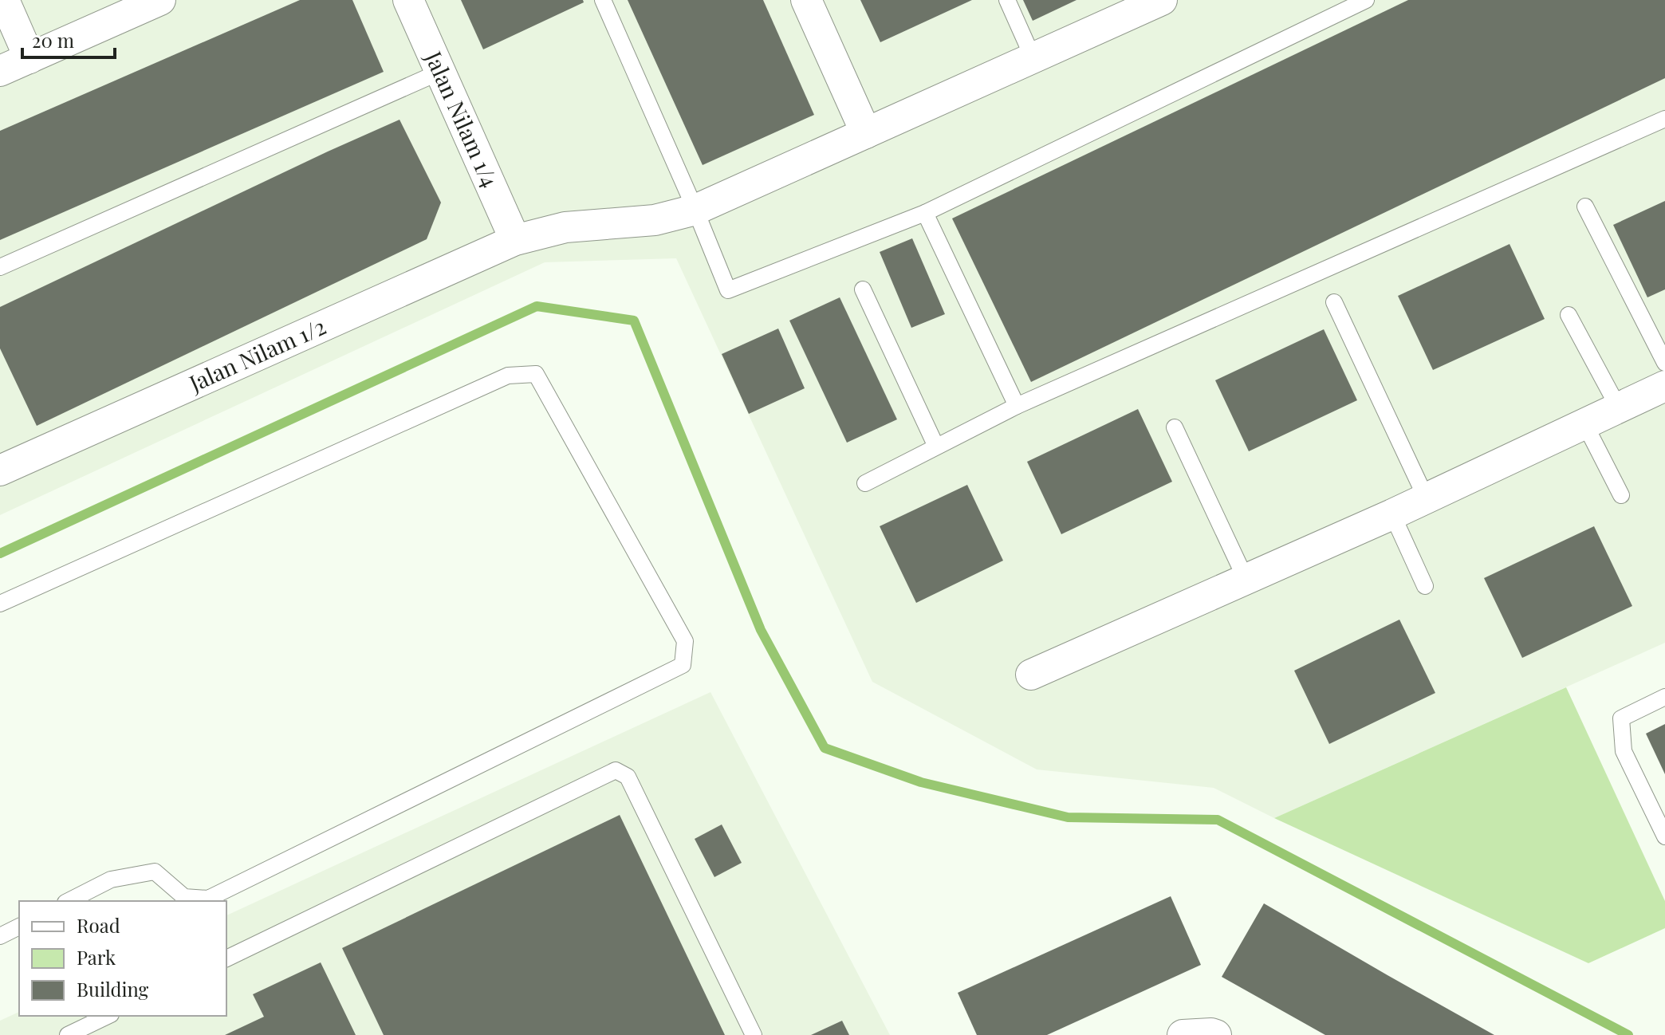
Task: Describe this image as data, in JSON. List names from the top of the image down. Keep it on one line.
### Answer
{"streets":{"street":["Jalan Nilam 1/4","Jalan Nilam 1/2"]},"crossings":[["Jalan Nilam 1/4","Jalan Nilam 1/2"]],"legend":["Road","Park","Building"],"scale_bar":"20 m"}
